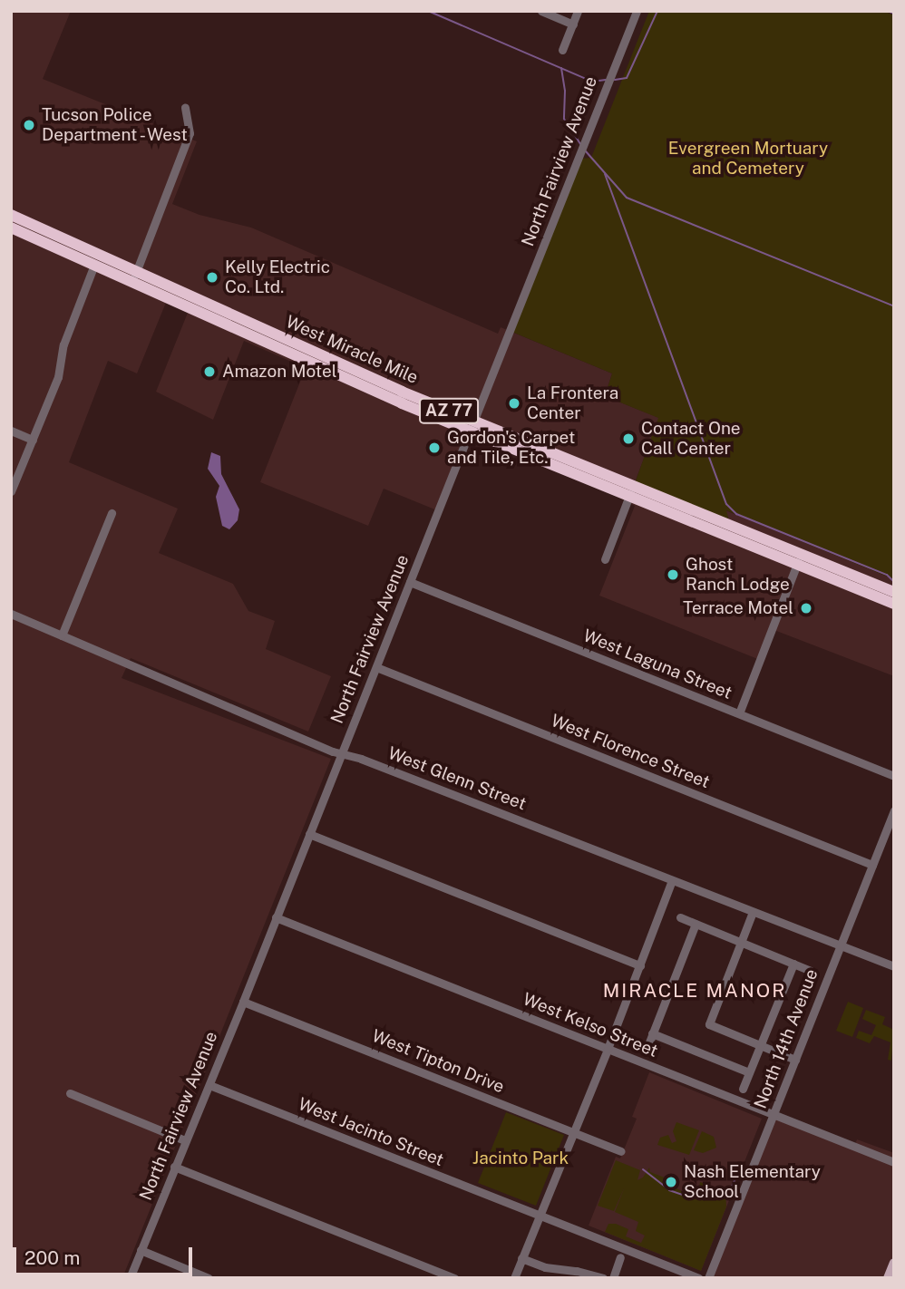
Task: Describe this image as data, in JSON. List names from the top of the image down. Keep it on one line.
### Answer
{"streets":{"highway":["West Miracle Mile","AZ 77"],"street":["North Fairview Avenue","West Laguna Street","West Florence Street","West Glenn Street","West Kelso Street","North 14th Avenue","West Tipton Drive","West Jacinto Street"]},"crossings":[["North Fairview Avenue","West Miracle Mile"],["North Fairview Avenue","West Laguna Street"],["North Fairview Avenue","West Florence Street"],["North Fairview Avenue","West Glenn Street"],["North Fairview Avenue","West Kelso Street"],["North Fairview Avenue","West Tipton Drive"],["North Fairview Avenue","West Jacinto Street"],["West Florence Street","North 14th Avenue"],["West Glenn Street","North 14th Avenue"],["West Kelso Street","North 14th Avenue"]],"districts":["MIRACLE MANOR"],"parks":["Evergreen Mortuary and Cemetery","Jacinto Park"],"places":["Tucson Police Department - West","Kelly Electric Co. Ltd.","Amazon Motel","La Frontera Center","Contact One Call Center","Gordon's Carpet and Tile, Etc.","Ghost Ranch Lodge","Terrace Motel","Nash Elementary School"],"scale_bar":"200 m"}
